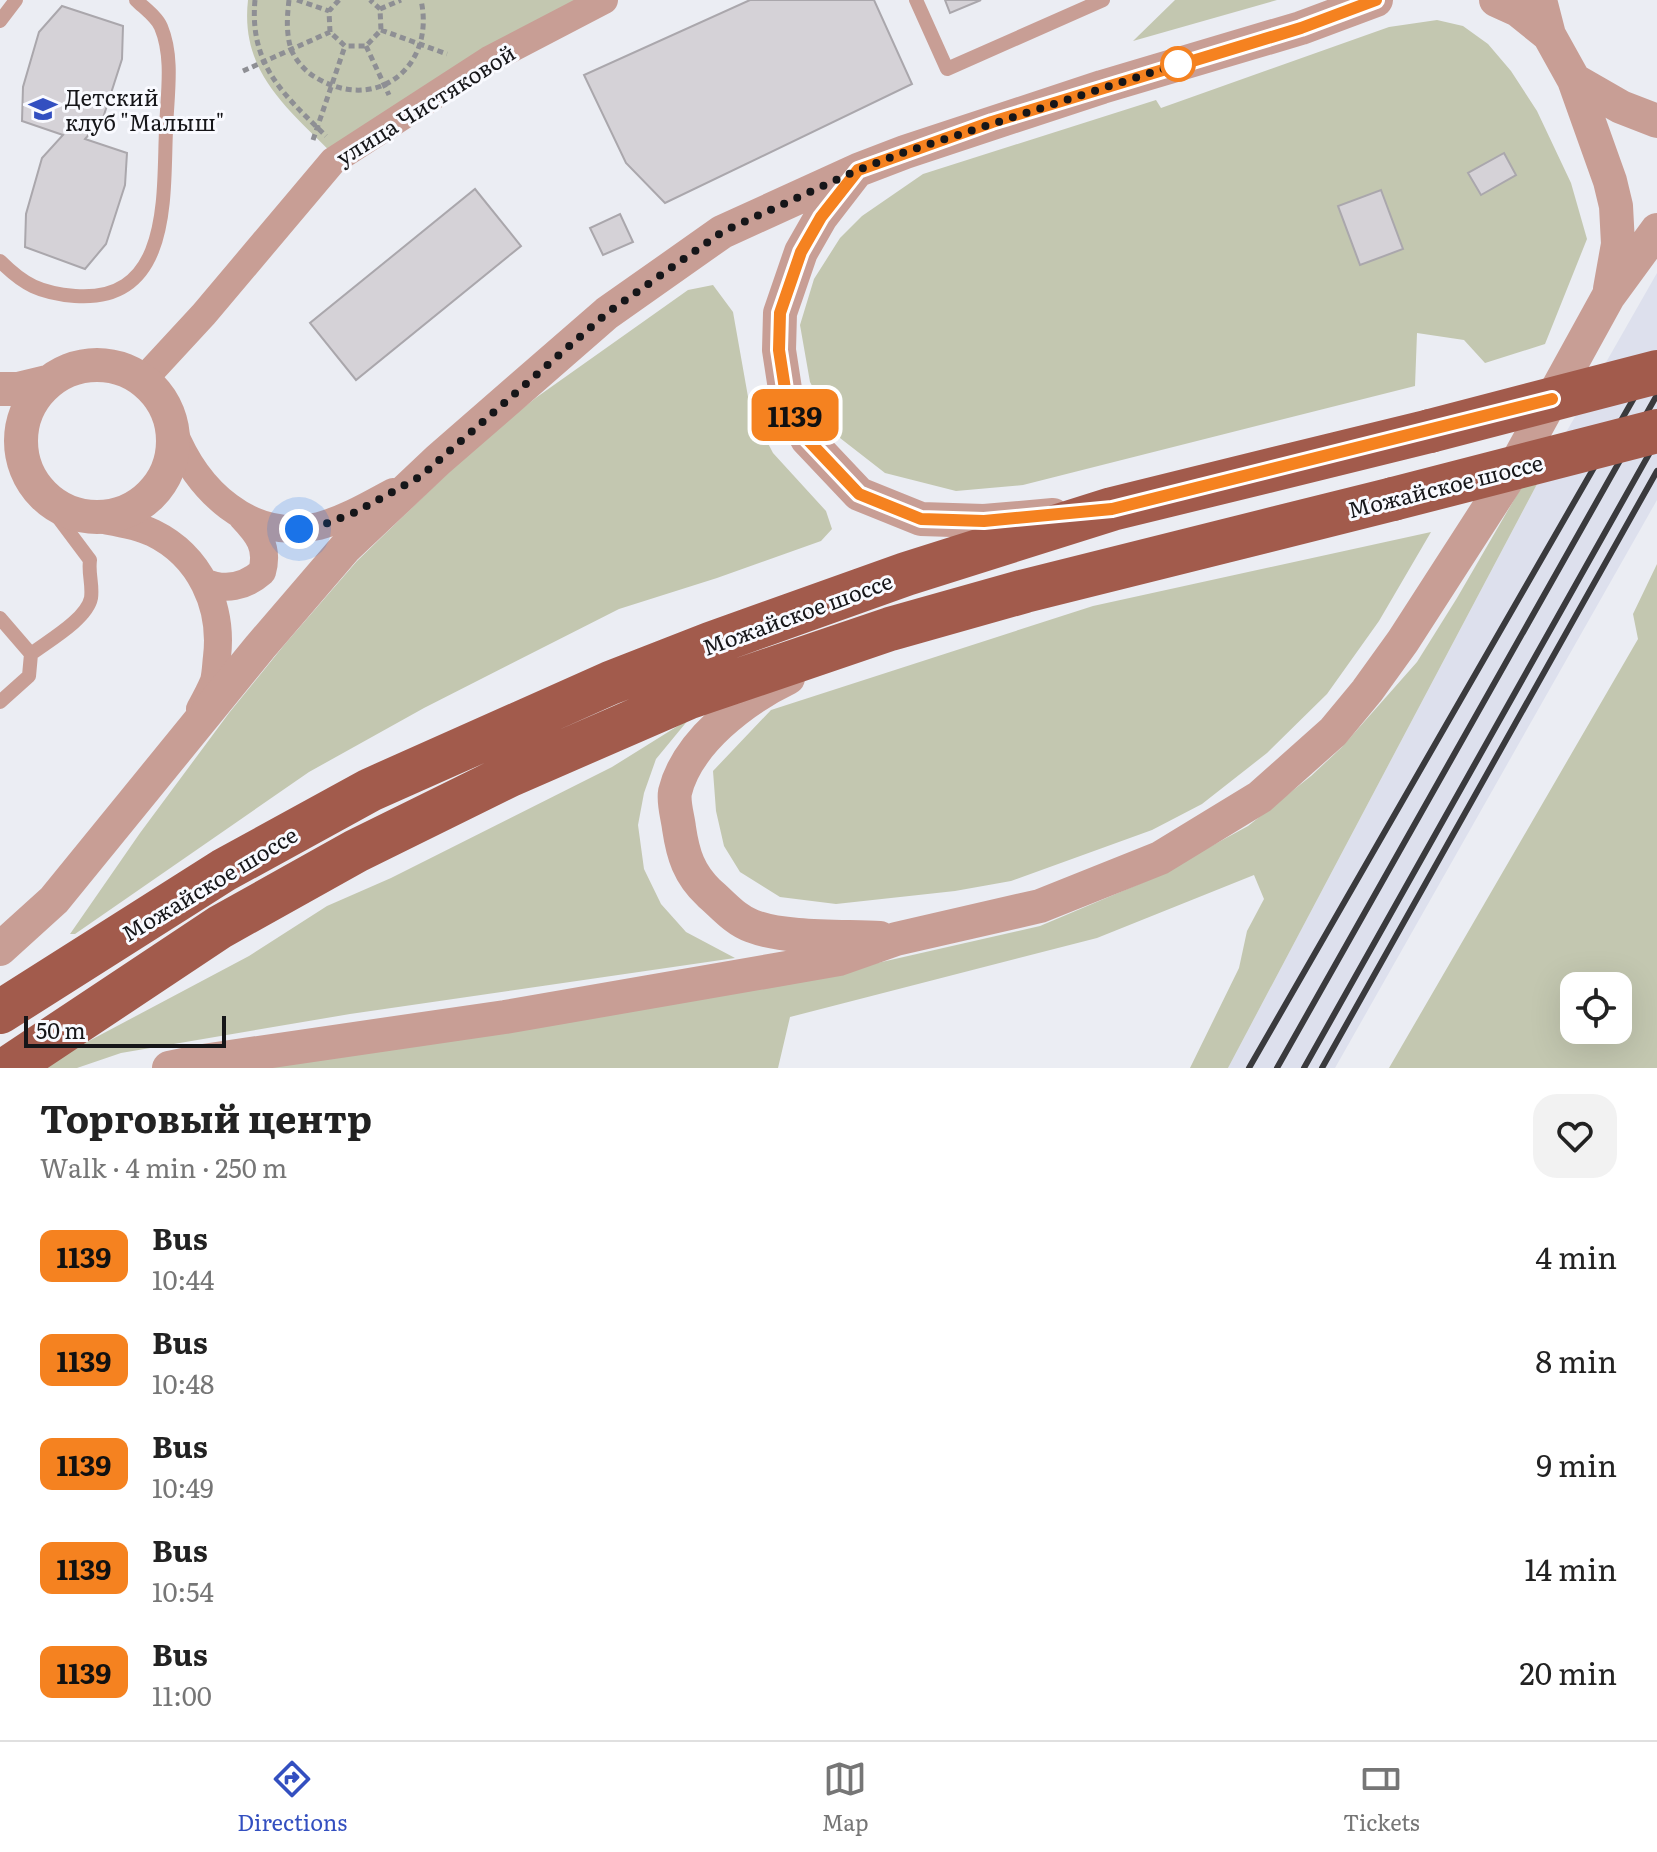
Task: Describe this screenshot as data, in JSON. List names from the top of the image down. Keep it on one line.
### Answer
{"streets":{"main road":["Можайское шоссе"],"street":["улица Чистяковой"]},"places":{"school or university":["Детский клуб \"Малыш\""]},"lines":["bus line 1139"],"scale_bar":"50 m","page":{"on_map":"1139","scale":"50 m","heading":["Торговый центр","Walk · 4 min · 250 m"],"list":[{"mark":"1139","name":"Bus","note":"10:44","value":"4 min"},{"mark":"1139","name":"Bus","note":"10:48","value":"8 min"},{"mark":"1139","name":"Bus","note":"10:49","value":"9 min"},{"mark":"1139","name":"Bus","note":"10:54","value":"14 min"},{"mark":"1139","name":"Bus","note":"11:00","value":"20 min"}],"tabs":["Directions","Map","Tickets"]}}
